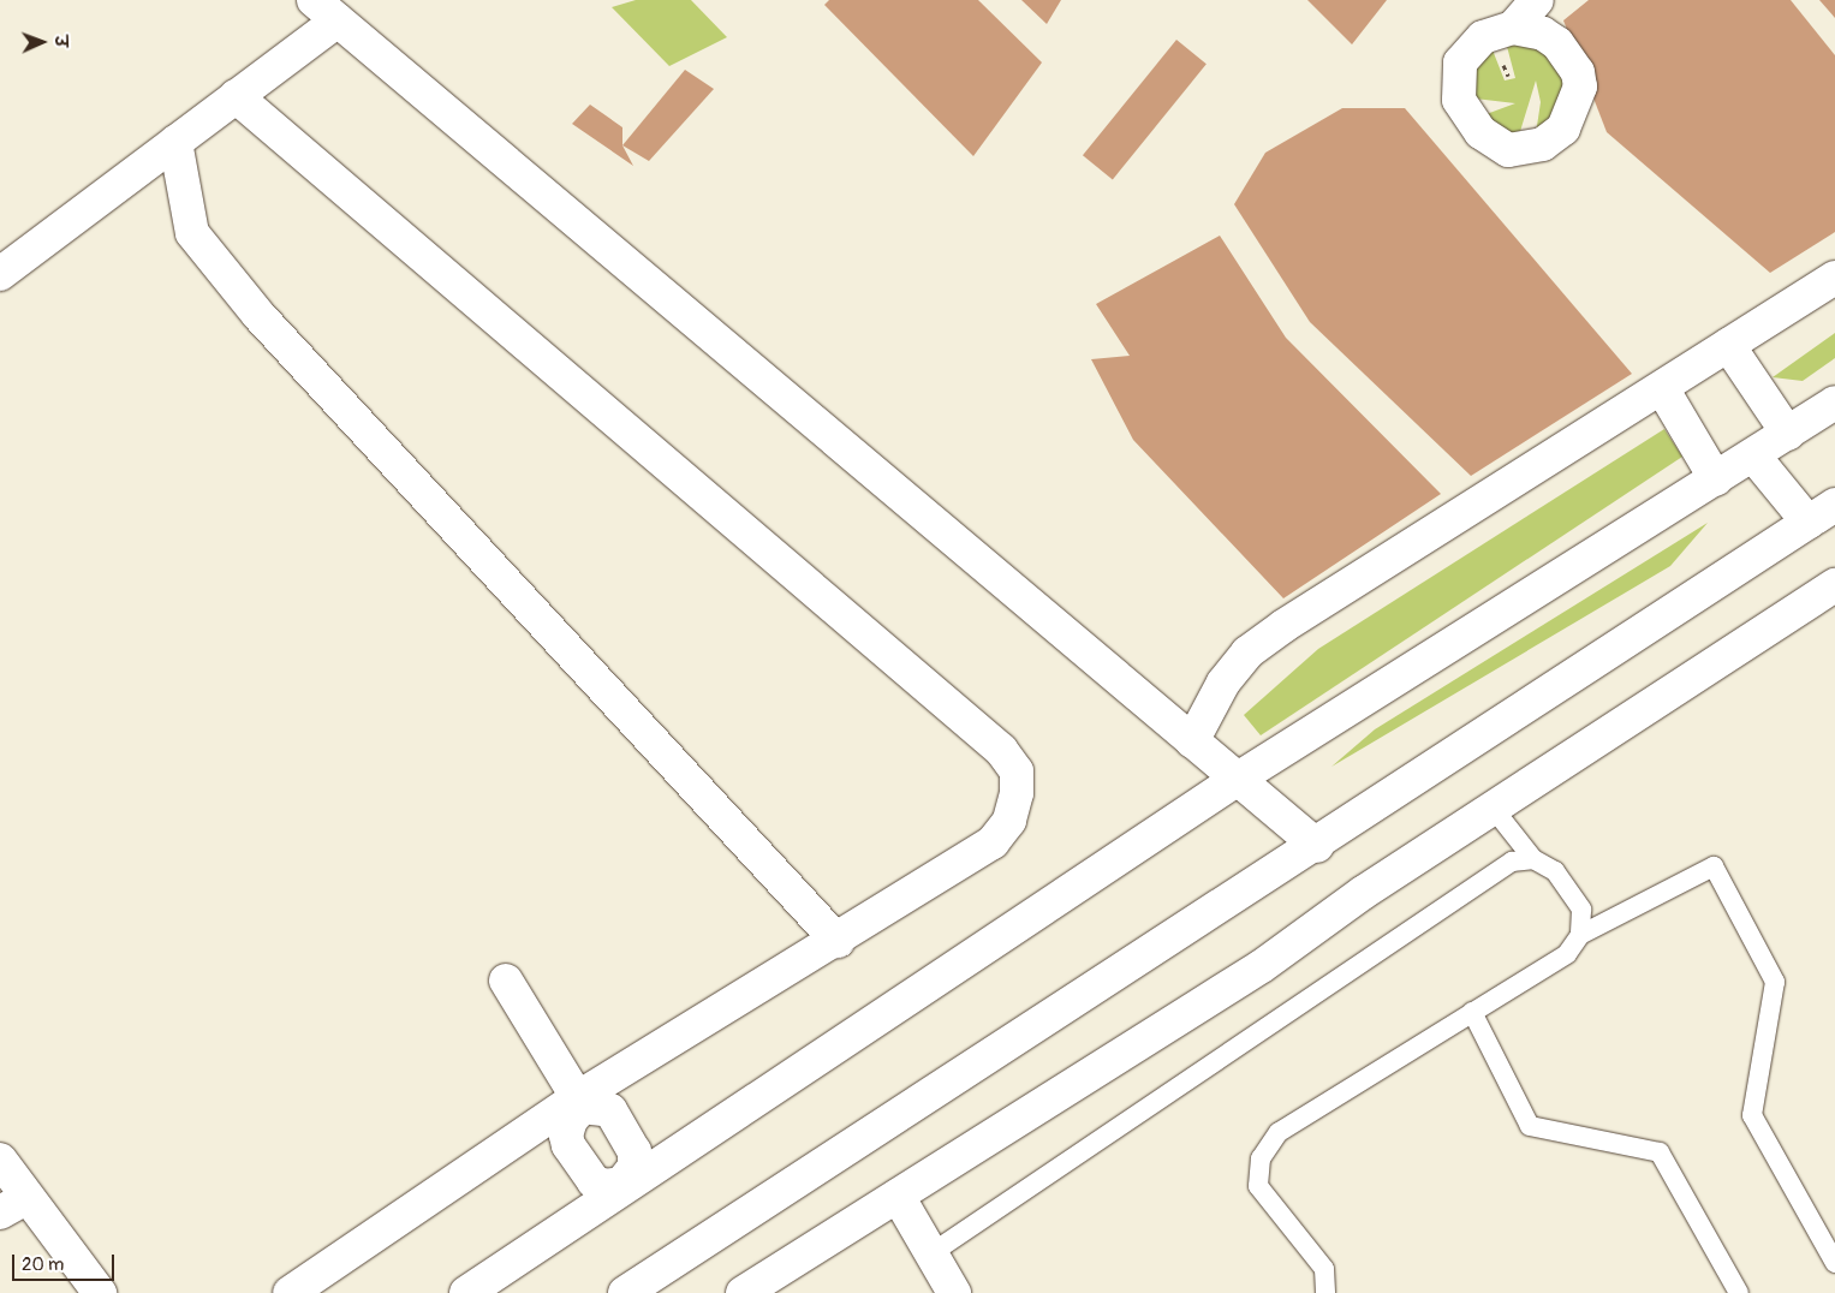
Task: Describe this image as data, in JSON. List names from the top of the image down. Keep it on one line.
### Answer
{"scale_bar":"20 m","north":"right"}
